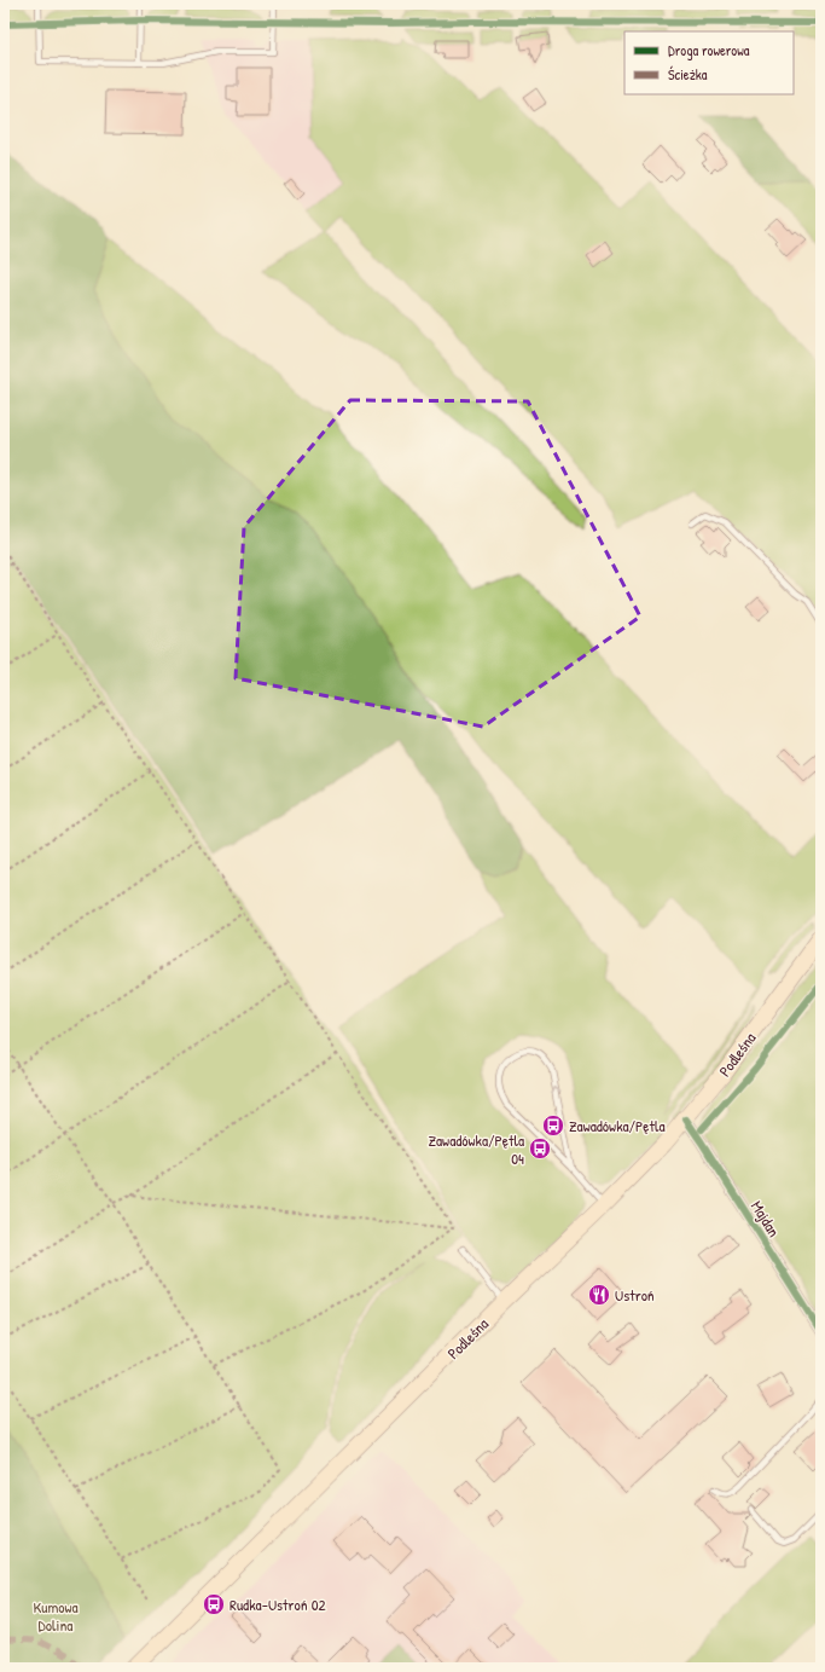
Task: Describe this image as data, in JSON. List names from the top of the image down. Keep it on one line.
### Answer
{"streets":{"main road":["Podleśna"],"street":["Majdan"]},"crossings":[["Podleśna","Majdan"]],"parks":["Kumowa Dolina"],"places":{"bus stop":["Zawadówka/Pętla","Zawadówka/Pętla 04","Rudka-Ustroń 02"],"restaurant":["Ustroń"]},"legend":["Droga rowerowa","Ścieżka"]}
